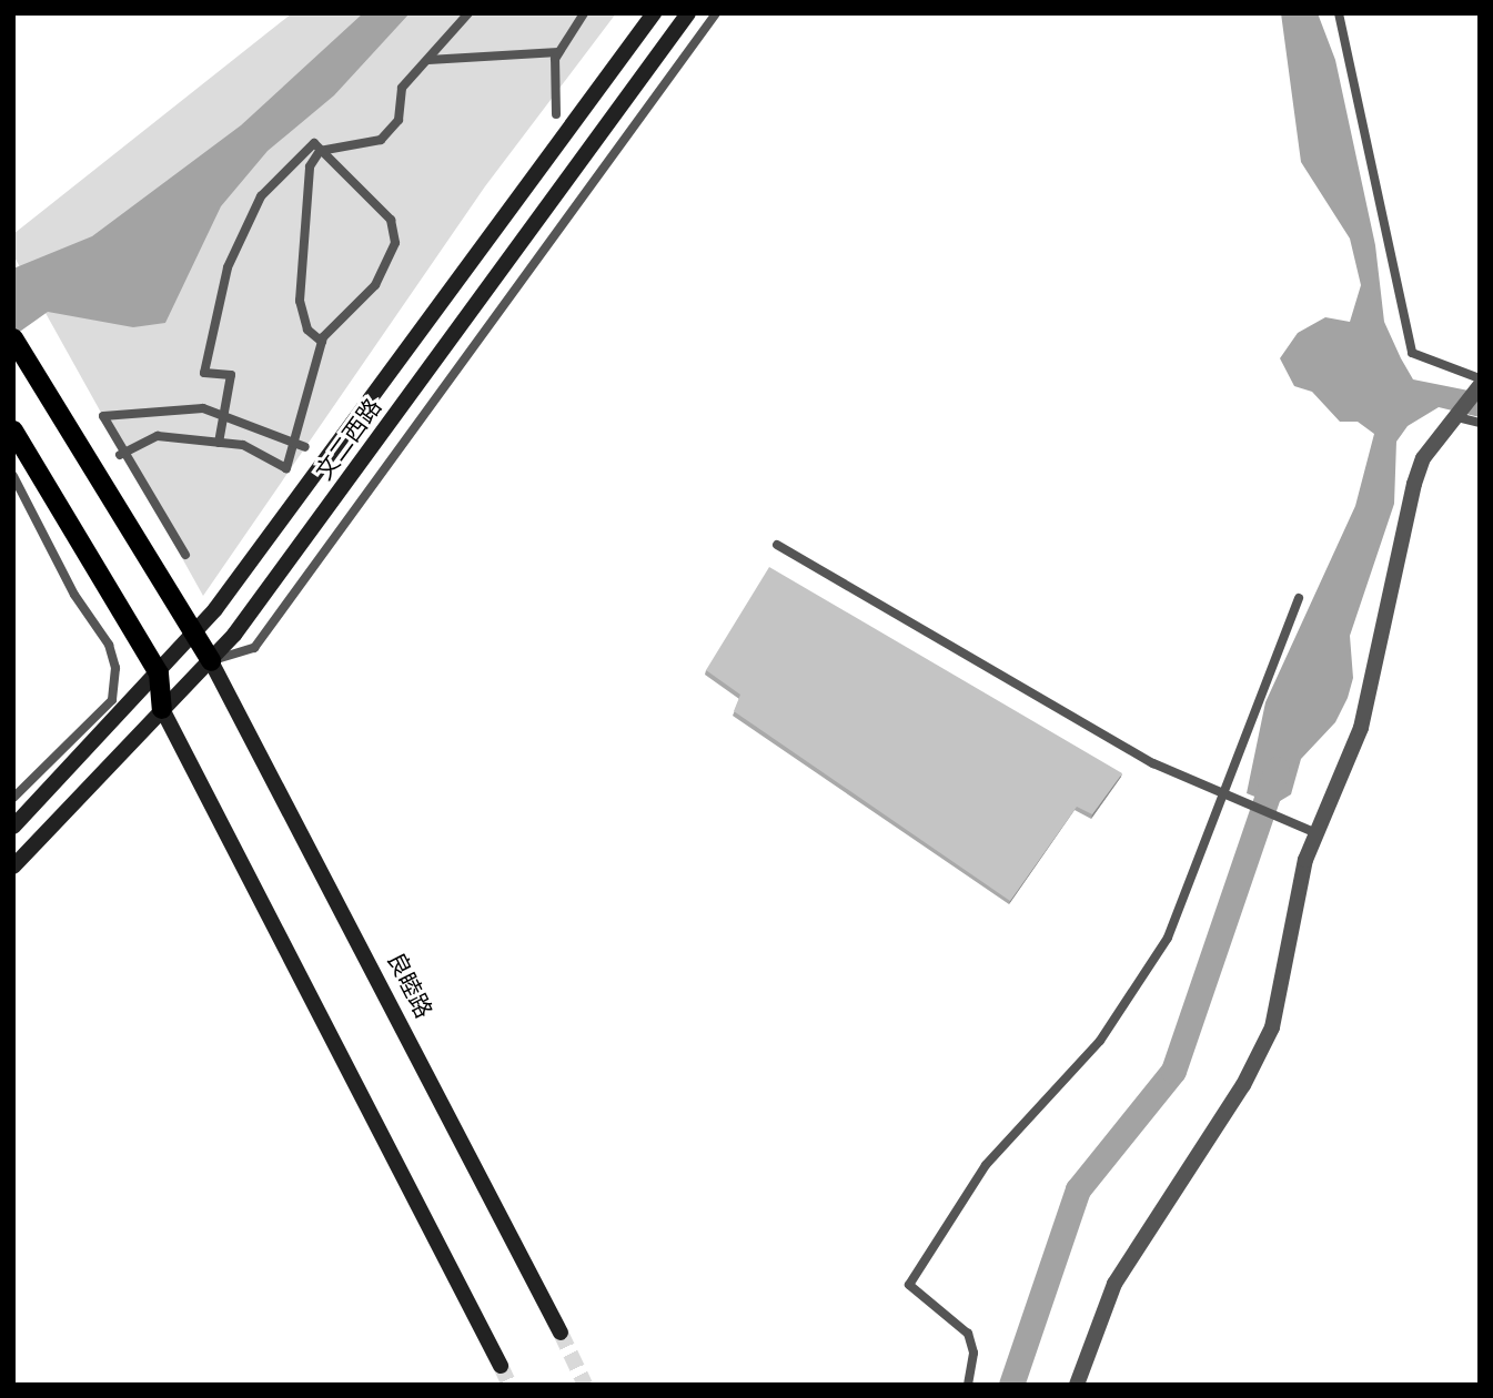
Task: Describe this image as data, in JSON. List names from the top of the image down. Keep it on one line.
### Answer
{"streets":{"main road":["文二西路","良睦路"]},"crossings":[["文二西路","良睦路"]]}
